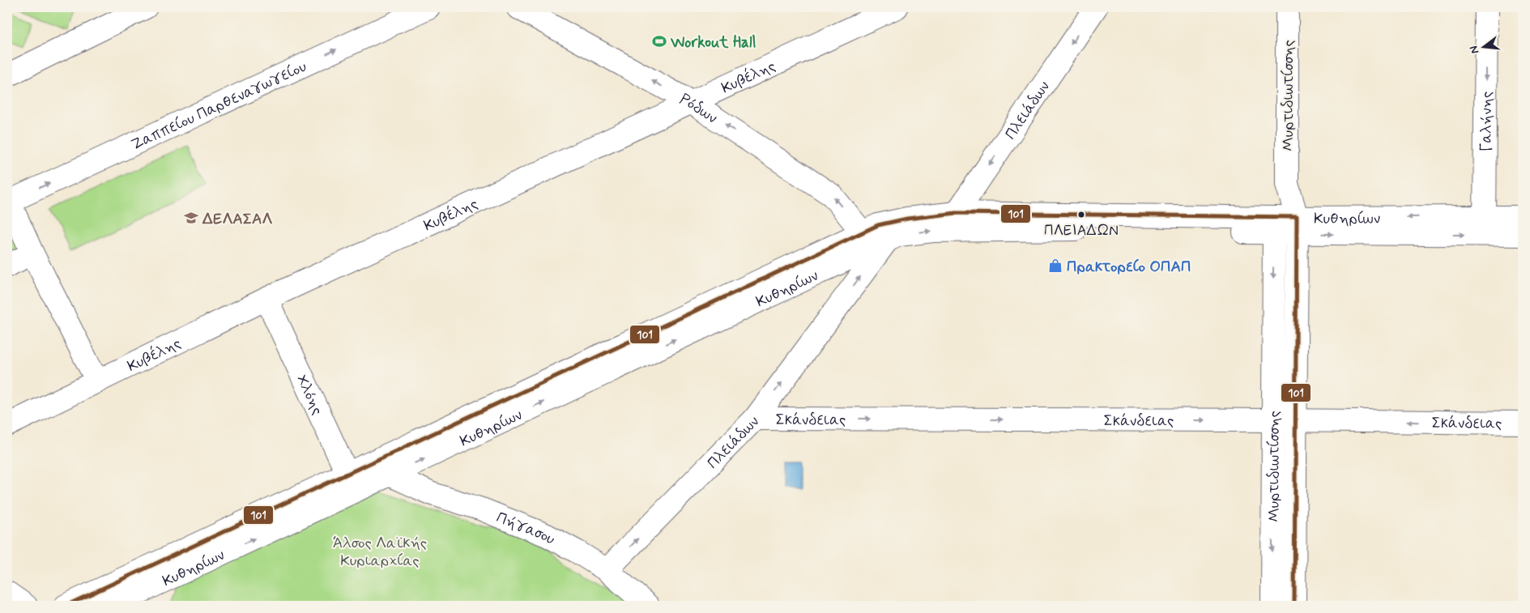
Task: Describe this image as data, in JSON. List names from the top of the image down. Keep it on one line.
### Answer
{"streets":{"street":["Κυβέλης","Μυρτιδιωτίσσης","Ζαππείου Παρθεναγωγείου","Ρόδων","Πλειάδων","Γαλήνης","Κυθηρίων","Χλόης","Σκάνδειας","Πήγασου"]},"crossings":[["Κυβέλης","Ρόδων"],["Κυβέλης","Χλόης"],["Μυρτιδιωτίσσης","Κυθηρίων"],["Μυρτιδιωτίσσης","Σκάνδειας"],["Ρόδων","Κυθηρίων"],["Πλειάδων","Κυθηρίων"],["Πλειάδων","Σκάνδειας"],["Πλειάδων","Πήγασου"],["Γαλήνης","Κυθηρίων"],["Κυθηρίων","Χλόης"],["Κυθηρίων","Πήγασου"]],"one_way":["Ρόδων","Γαλήνης"],"parks":["Άλσος Λαϊκής Κυριαρχίας"],"places":{"sports":["Workout Hall"],"other":["ΠΛΕΙΑΔΩΝ"],"school or university":["ΔΕΛΑΣΑΛ"],"shop":["Πρακτορείο ΟΠΑΠ"]},"lines":["transit line 101"],"north":"left"}
